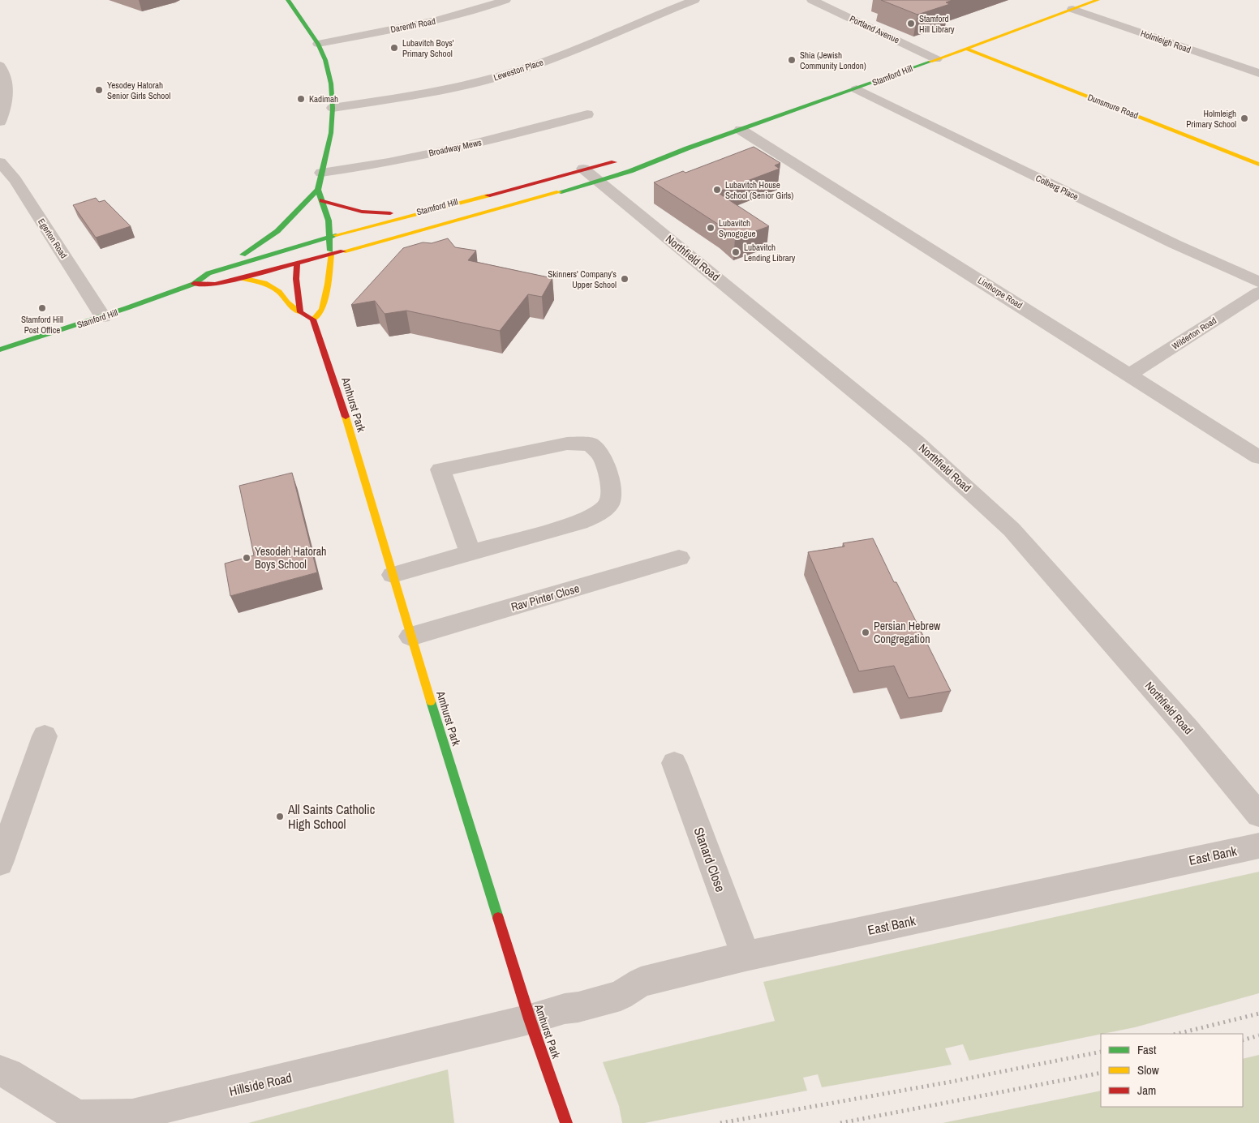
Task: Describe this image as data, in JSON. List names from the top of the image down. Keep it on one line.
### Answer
{"streets":{"main road":["Stamford Hill","Dunsmure Road","Amhurst Park"],"street":["Darenth Road","Portland Avenue","Holmleigh Road","Leweston Place","Broadway Mews","Colberg Place","Egerton Road","Northfield Road","Linthorpe Road","Wilderton Road","Rav Pinter Close","East Bank","Stanard Close","Hillside Road"]},"crossings":[["Portland Avenue","Stamford Hill"],["Holmleigh Road","Stamford Hill"],["Stamford Hill","Dunsmure Road"],["Stamford Hill","Colberg Place"],["Stamford Hill","Egerton Road"],["Stamford Hill","Northfield Road"],["Stamford Hill","Linthorpe Road"],["Linthorpe Road","Wilderton Road"],["Amhurst Park","Rav Pinter Close"],["Amhurst Park","East Bank"],["Amhurst Park","Hillside Road"],["East Bank","Stanard Close"],["East Bank","Hillside Road"]],"places":["Stamford Hill Library","Lubavitch Boys' Primary School","Shia (Jewish Community London)","Yesodey Hatorah Senior Girls School","Kadimah","Holmleigh Primary School","Lubavitch House School (Senior Girls)","Lubavitch Synogogue","Lubavitch Lending Library","Skinners' Company's Upper School","Stamford Hill Post Office","Yesodeh Hatorah Boys School","Persian Hebrew Congregation","All Saints Catholic High School"],"legend":["Fast","Slow","Jam"]}
